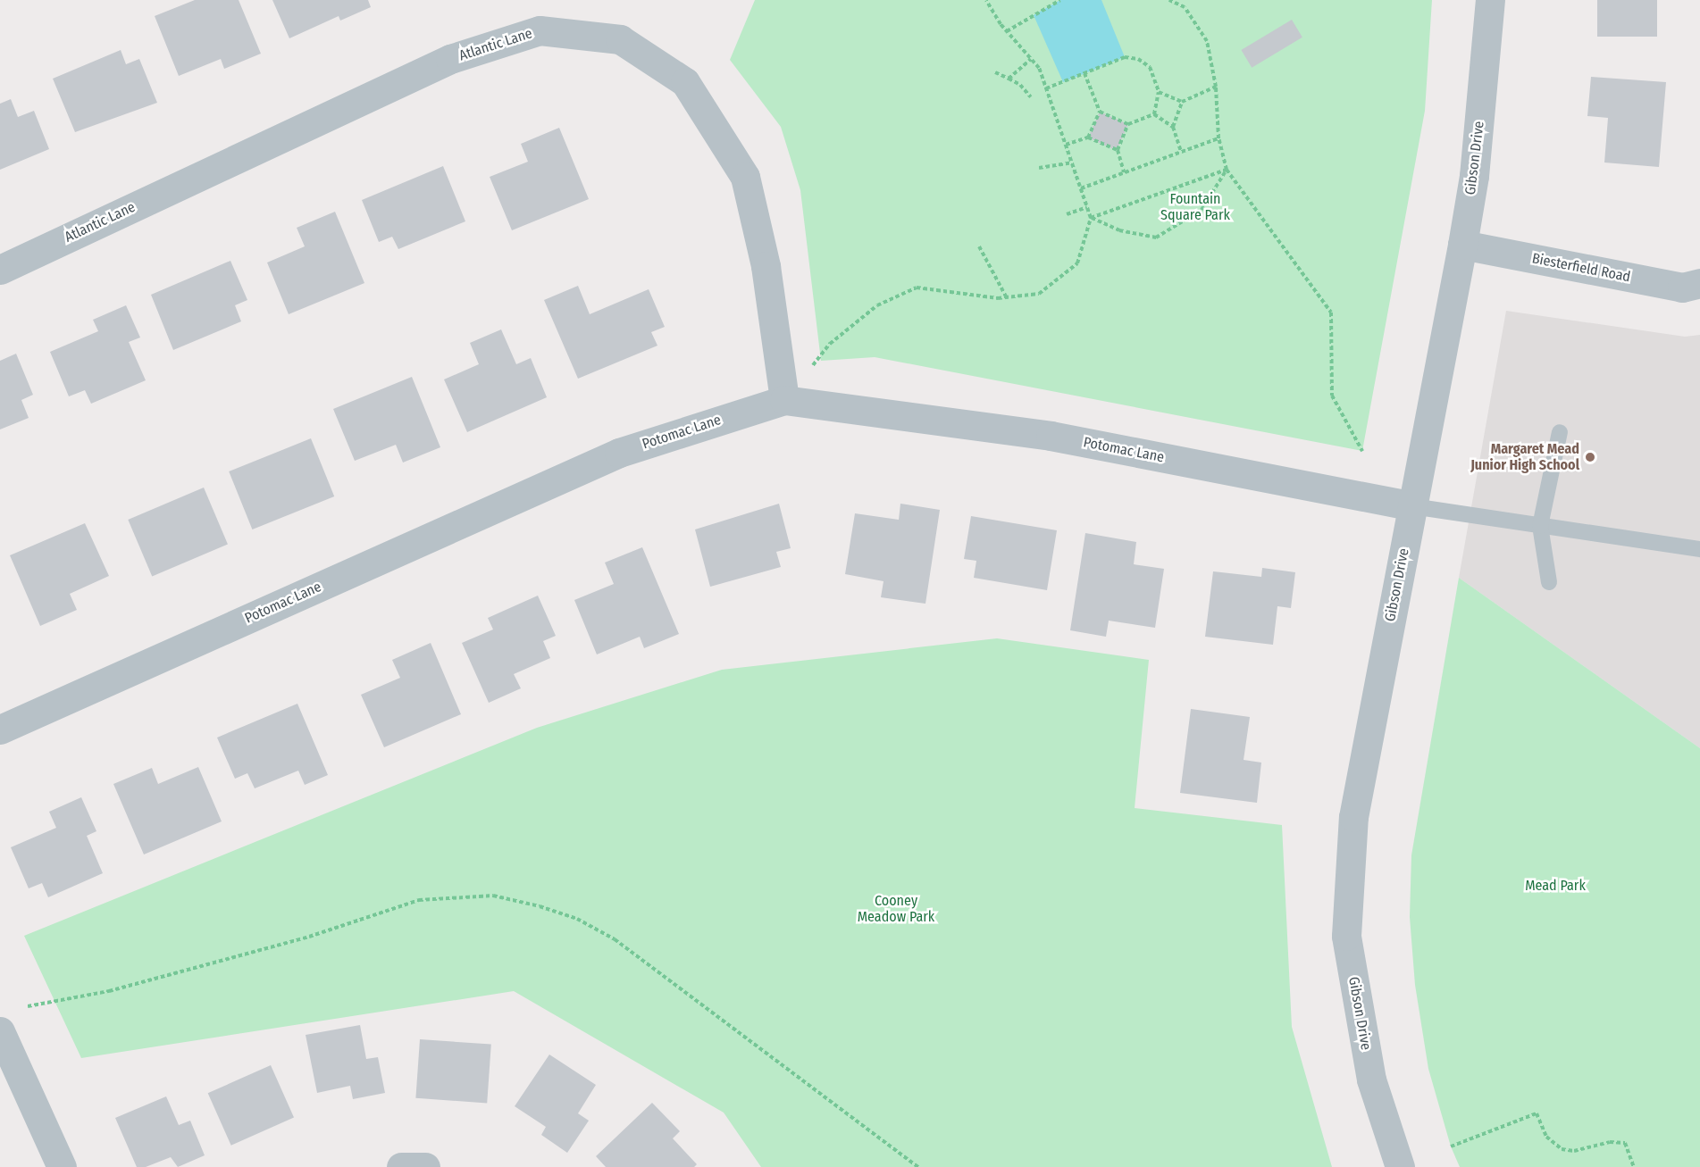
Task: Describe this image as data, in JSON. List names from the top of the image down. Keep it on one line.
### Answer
{"streets":{"street":["Atlantic Lane","Gibson Drive","Biesterfield Road","Potomac Lane"]},"crossings":[["Atlantic Lane","Potomac Lane"],["Gibson Drive","Biesterfield Road"],["Gibson Drive","Potomac Lane"]],"parks":["Fountain Square Park","Mead Park","Cooney Meadow Park"],"places":["Margaret Mead Junior High School"]}
